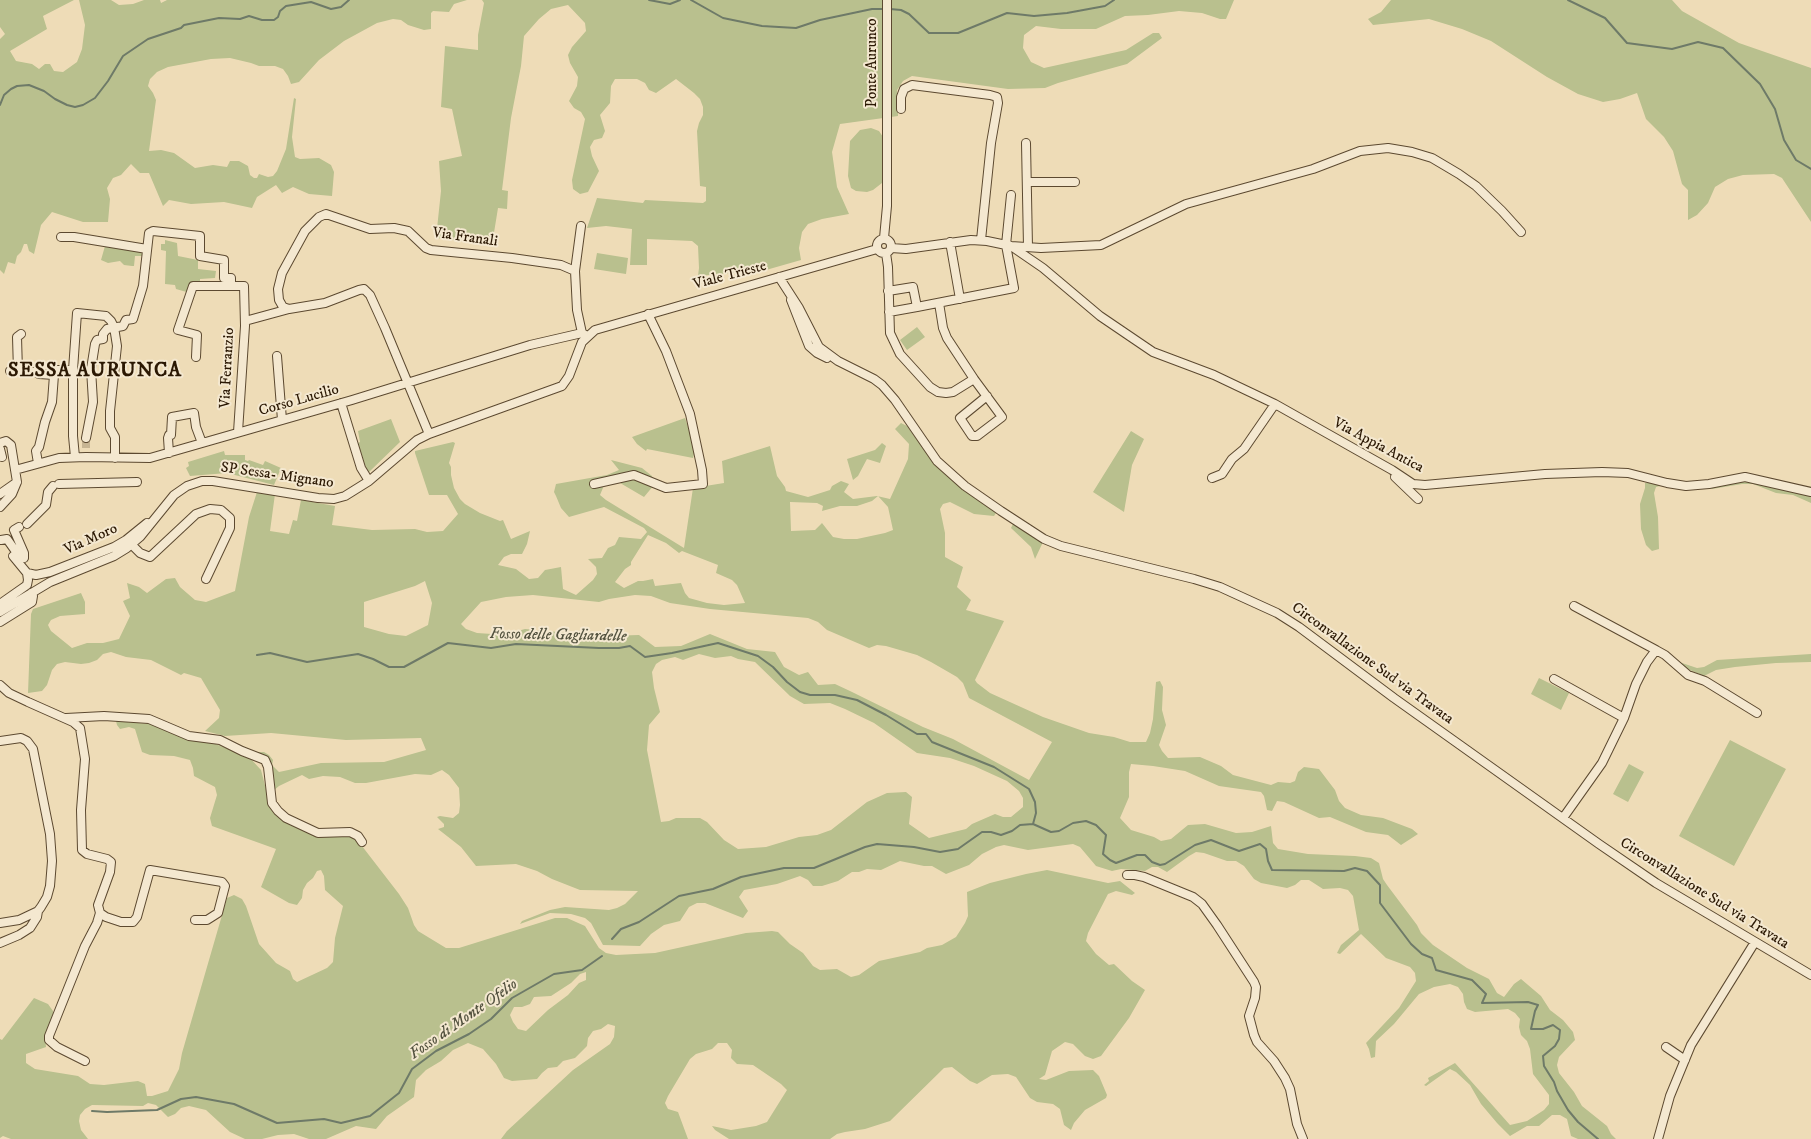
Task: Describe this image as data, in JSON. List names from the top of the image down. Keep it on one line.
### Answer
{"streets":{"street":["Ponte Aurunco","Via Franali","Viale Trieste","Via Ferranzio","Corso Lucilio","Via Appia Antica","SP Sessa- Mignano","Via Moro","Circonvallazione Sud via Travata"]},"crossings":[["Ponte Aurunco","Viale Trieste"],["Ponte Aurunco","Via Appia Antica"],["Via Franali","Via Ferranzio"],["Viale Trieste","Corso Lucilio"],["Viale Trieste","Via Appia Antica"],["Viale Trieste","SP Sessa- Mignano"],["Viale Trieste","Circonvallazione Sud via Travata"],["Via Ferranzio","Corso Lucilio"],["Corso Lucilio","SP Sessa- Mignano"],["SP Sessa- Mignano","Via Moro"]],"districts":["SESSA AURUNCA"],"water":["Fosso delle Gagliardelle","Fosso di Monte Ofelio"]}
